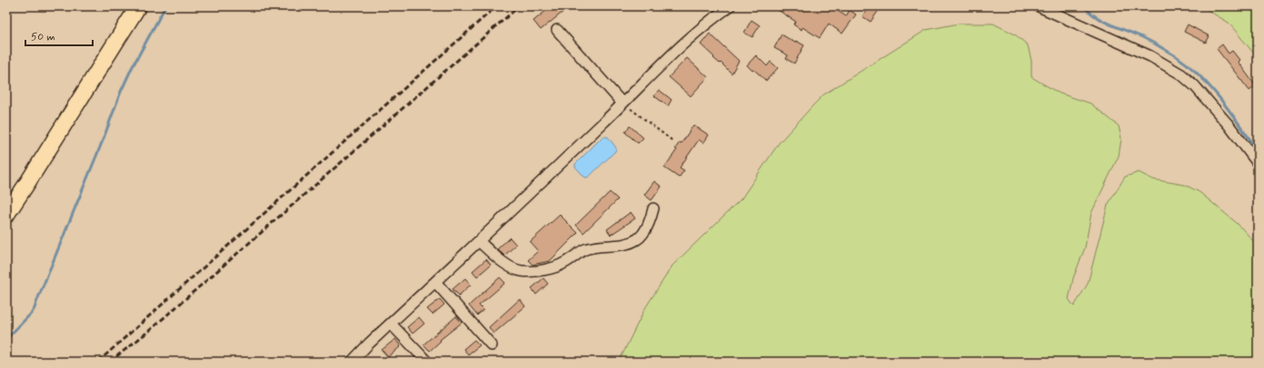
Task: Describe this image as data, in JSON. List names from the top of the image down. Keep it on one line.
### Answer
{"scale_bar":"50 m"}
